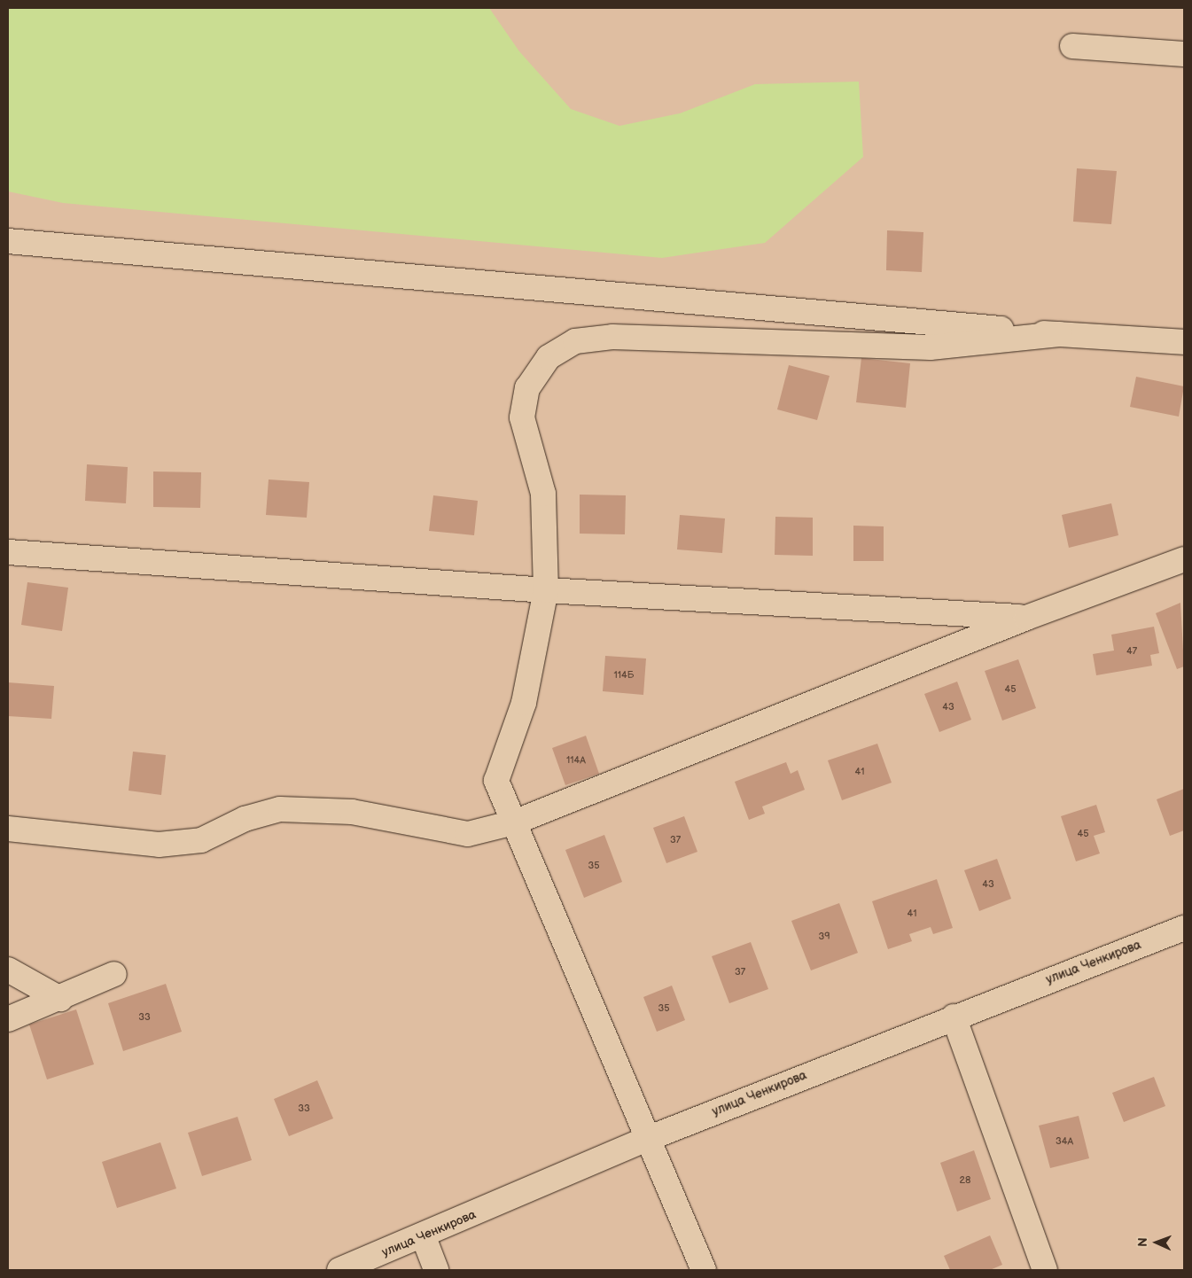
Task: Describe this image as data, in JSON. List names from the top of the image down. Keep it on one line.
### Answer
{"streets":{"street":["улица Ченкирова"]},"house_numbers":["47","114Б","45","43","114А","41","45","37","35","43","41","39","37","35","33","33","34А","28"],"north":"left"}
